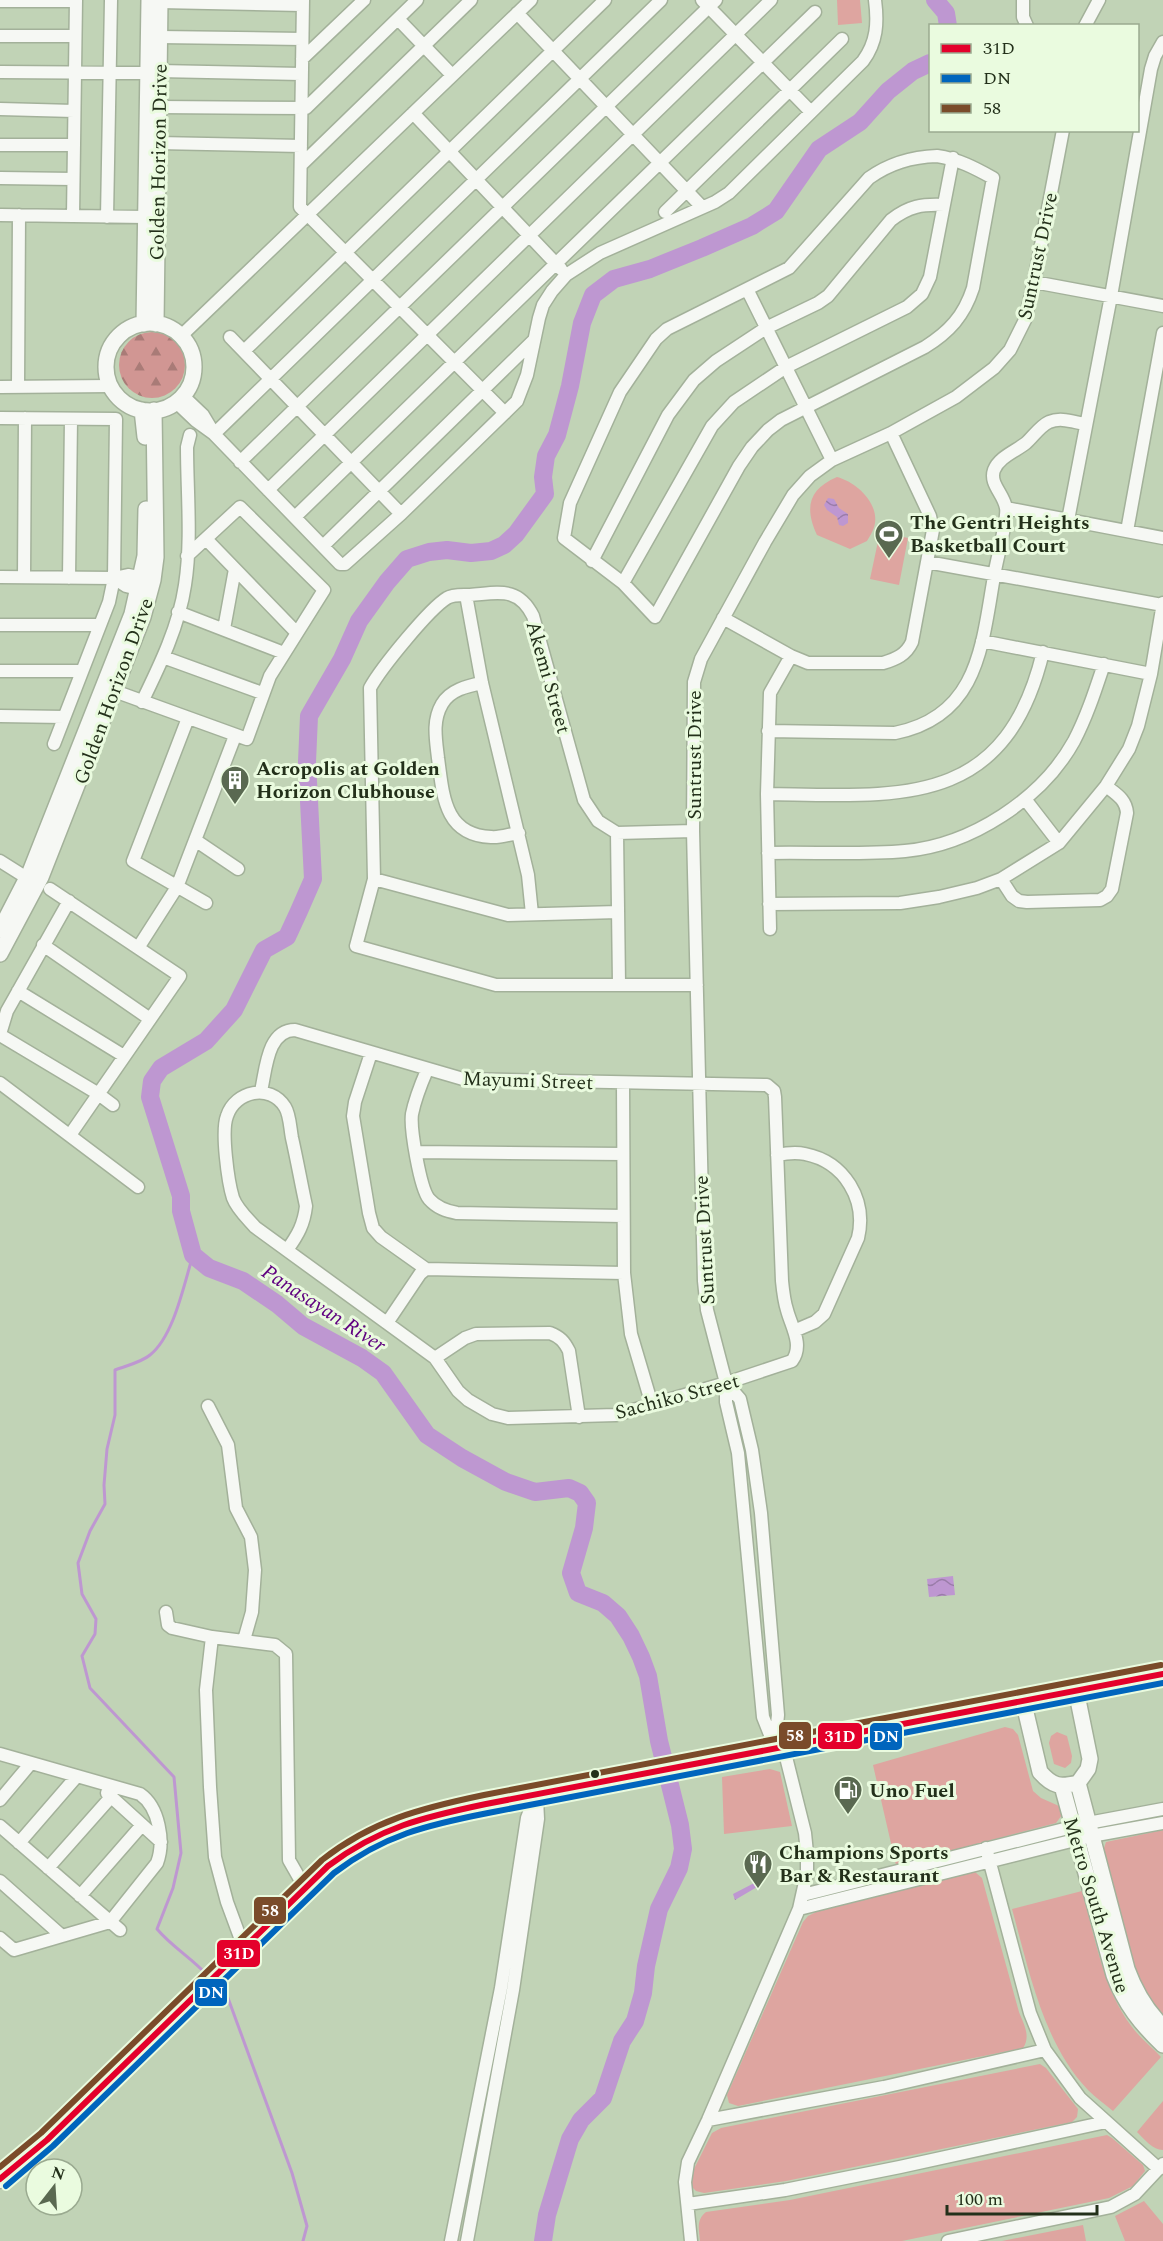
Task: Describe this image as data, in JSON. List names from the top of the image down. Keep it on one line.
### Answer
{"streets":{"street":["Golden Horizon Drive","Suntrust Drive","Akemi Street","Mayumi Street","Sachiko Street","Metro South Avenue"]},"crossings":[["Suntrust Drive","Mayumi Street"],["Suntrust Drive","Sachiko Street"],["Mayumi Street","Sachiko Street"]],"water":["Panasayan River"],"places":{"sports":["The Gentri Heights Basketball Court"],"building":["Acropolis at Golden Horizon Clubhouse"],"fuel station":["Uno Fuel"],"restaurant":["Champions Sports Bar & Restaurant"]},"lines":["transit line 58","transit line 31D","transit line DN"],"legend":["31D","DN","58"],"scale_bar":"100 m","north":"top"}
